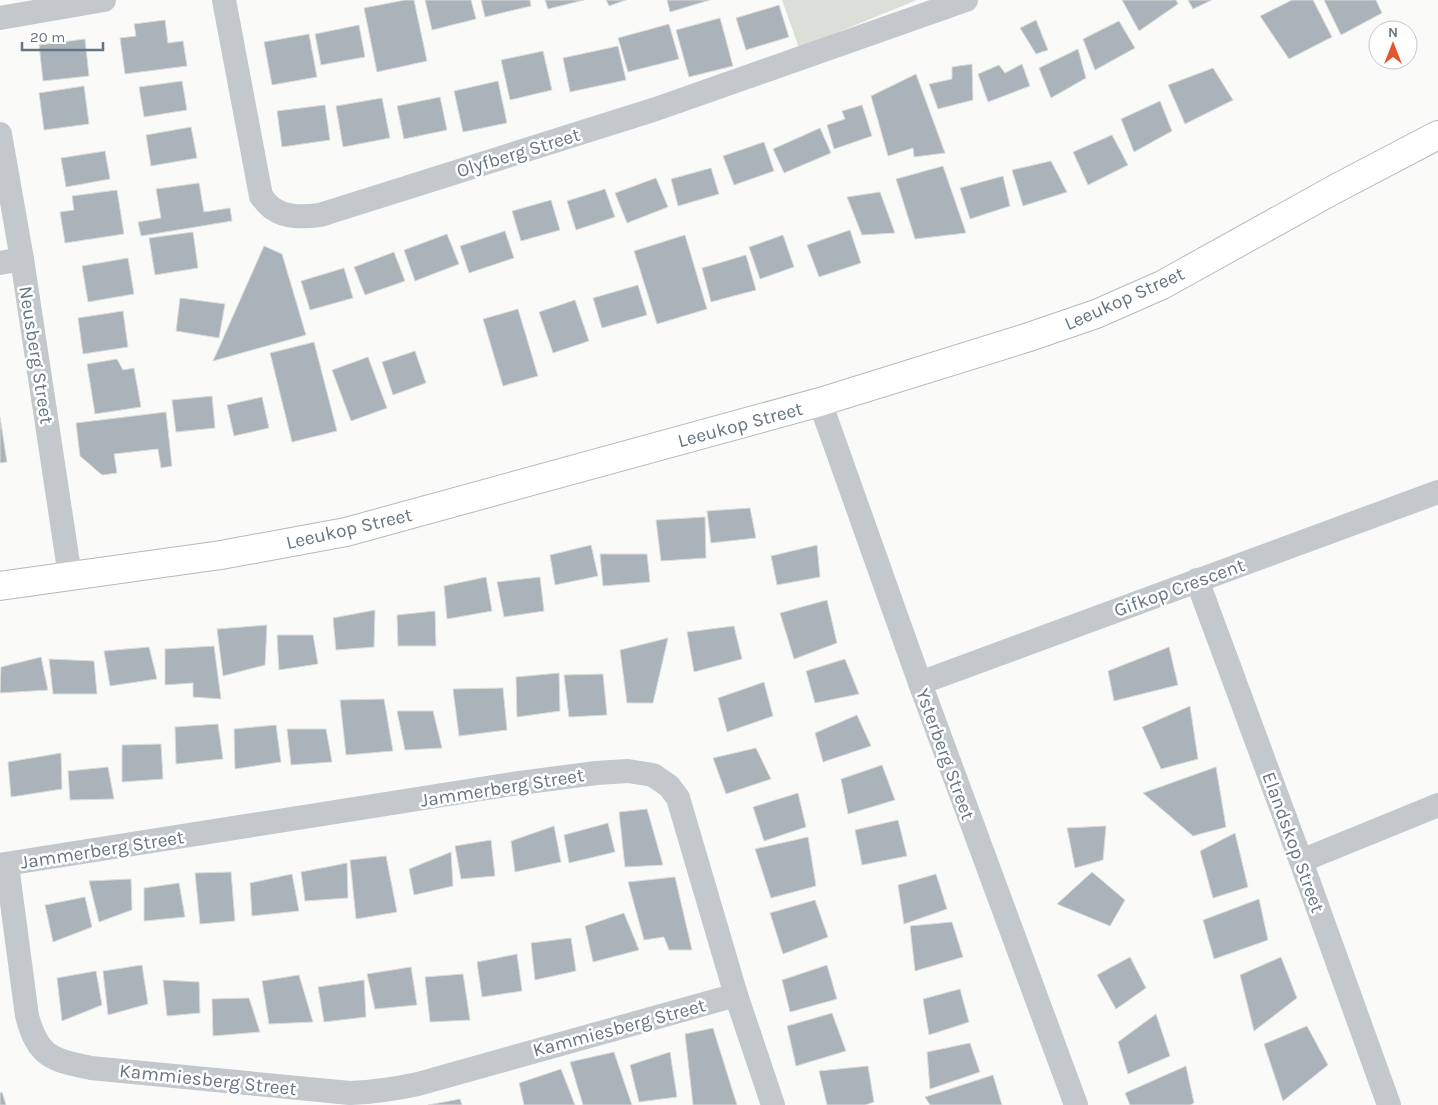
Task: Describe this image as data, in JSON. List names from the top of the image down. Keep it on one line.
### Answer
{"streets":{"street":["Olyfberg Street","Leeukop Street","Neusberg Street","Gifkop Crescent","Ysterberg Street","Jammerberg Street","Elandskop Street","Kammiesberg Street"]},"crossings":[["Leeukop Street","Neusberg Street"],["Leeukop Street","Ysterberg Street"],["Gifkop Crescent","Ysterberg Street"],["Gifkop Crescent","Elandskop Street"],["Jammerberg Street","Kammiesberg Street"]],"scale_bar":"20 m","north":"top"}
